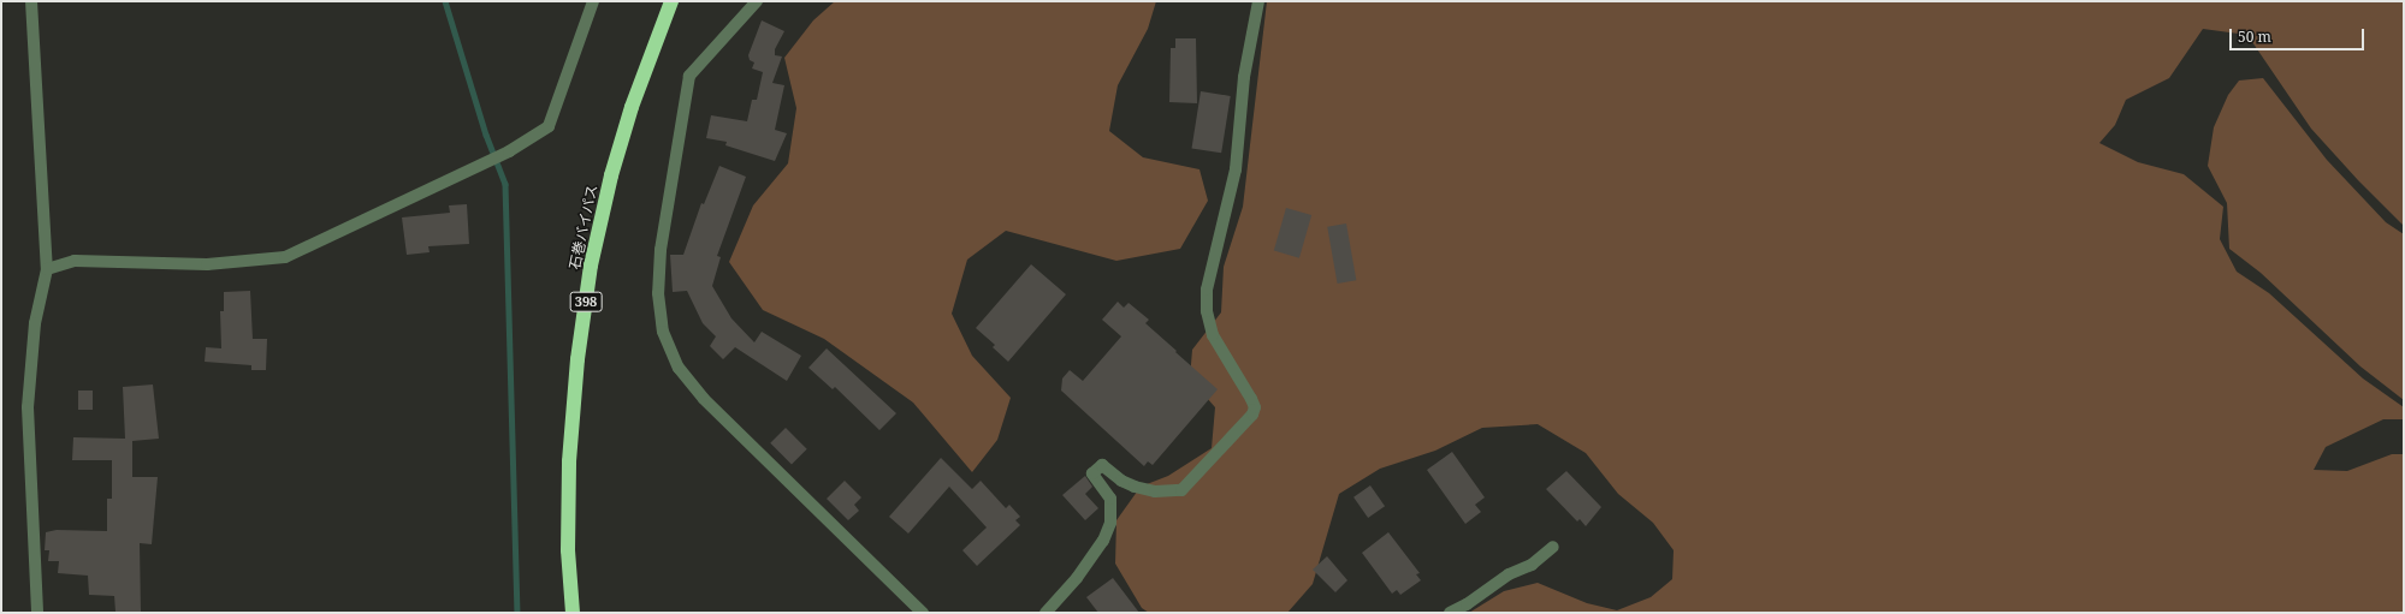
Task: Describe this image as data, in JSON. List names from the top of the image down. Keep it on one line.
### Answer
{"streets":{"highway":["石巻バイパス","398"]},"scale_bar":"50 m"}
